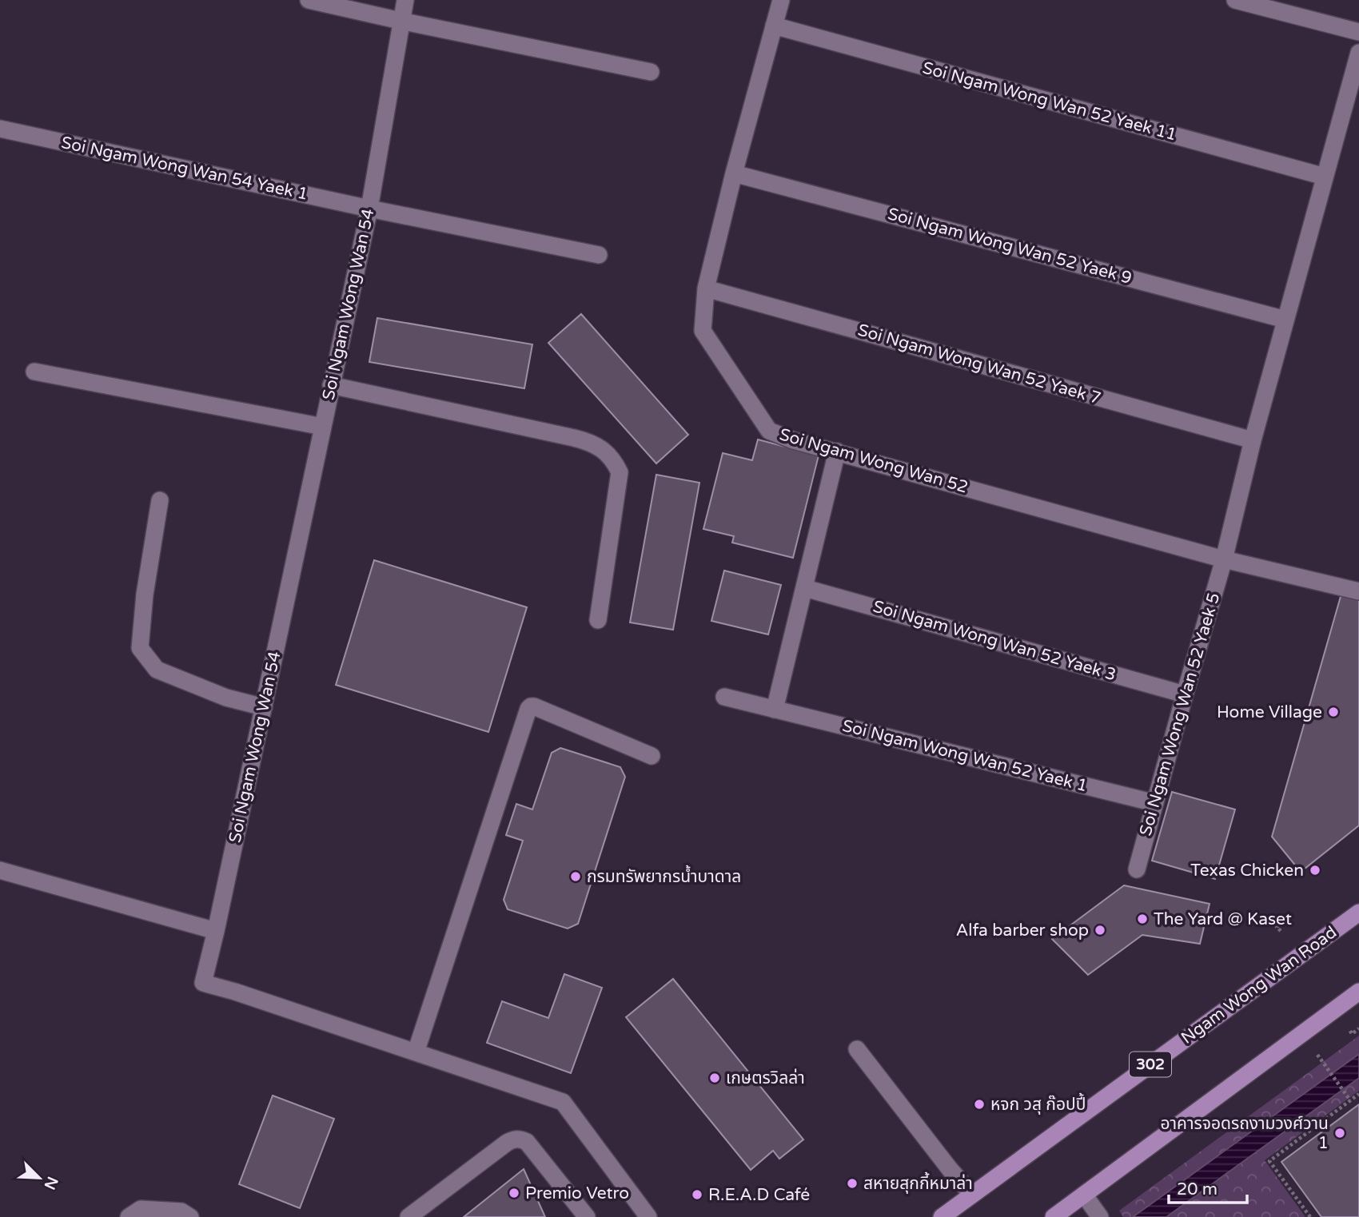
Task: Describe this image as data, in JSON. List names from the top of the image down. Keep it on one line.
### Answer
{"streets":{"main road":["Ngam Wong Wan Road","302"],"street":["Soi Ngam Wong Wan 52 Yaek 11","Soi Ngam Wong Wan 54 Yaek 1","Soi Ngam Wong Wan 52 Yaek 9","Soi Ngam Wong Wan 54","Soi Ngam Wong Wan 52 Yaek 7","Soi Ngam Wong Wan 52","Soi Ngam Wong Wan 52 Yaek 3","Soi Ngam Wong Wan 52 Yaek 5","Soi Ngam Wong Wan 52 Yaek 1"]},"crossings":[["Soi Ngam Wong Wan 52 Yaek 11","Soi Ngam Wong Wan 52"],["Soi Ngam Wong Wan 52 Yaek 11","Soi Ngam Wong Wan 52 Yaek 5"],["Soi Ngam Wong Wan 54 Yaek 1","Soi Ngam Wong Wan 54"],["Soi Ngam Wong Wan 52 Yaek 9","Soi Ngam Wong Wan 52"],["Soi Ngam Wong Wan 52 Yaek 9","Soi Ngam Wong Wan 52 Yaek 5"],["Soi Ngam Wong Wan 52 Yaek 7","Soi Ngam Wong Wan 52"],["Soi Ngam Wong Wan 52 Yaek 7","Soi Ngam Wong Wan 52 Yaek 5"],["Soi Ngam Wong Wan 52","Soi Ngam Wong Wan 52 Yaek 5"],["Soi Ngam Wong Wan 52 Yaek 3","Soi Ngam Wong Wan 52 Yaek 5"],["Soi Ngam Wong Wan 52 Yaek 5","Soi Ngam Wong Wan 52 Yaek 1"]],"places":["Home Village","Texas Chicken","กรมทรัพยากรน้ำบาดาล","The Yard @ Kaset","Alfa barber shop","เกษตรวิลล่า","หจก วสุ ก๊อปปี้","อาคารจอดรถงามวงศ์วาน 1","สหายสุกกี้หมาล่า","Premio Vetro","R.E.A.D Café"],"scale_bar":"20 m","north":"bottom right"}
